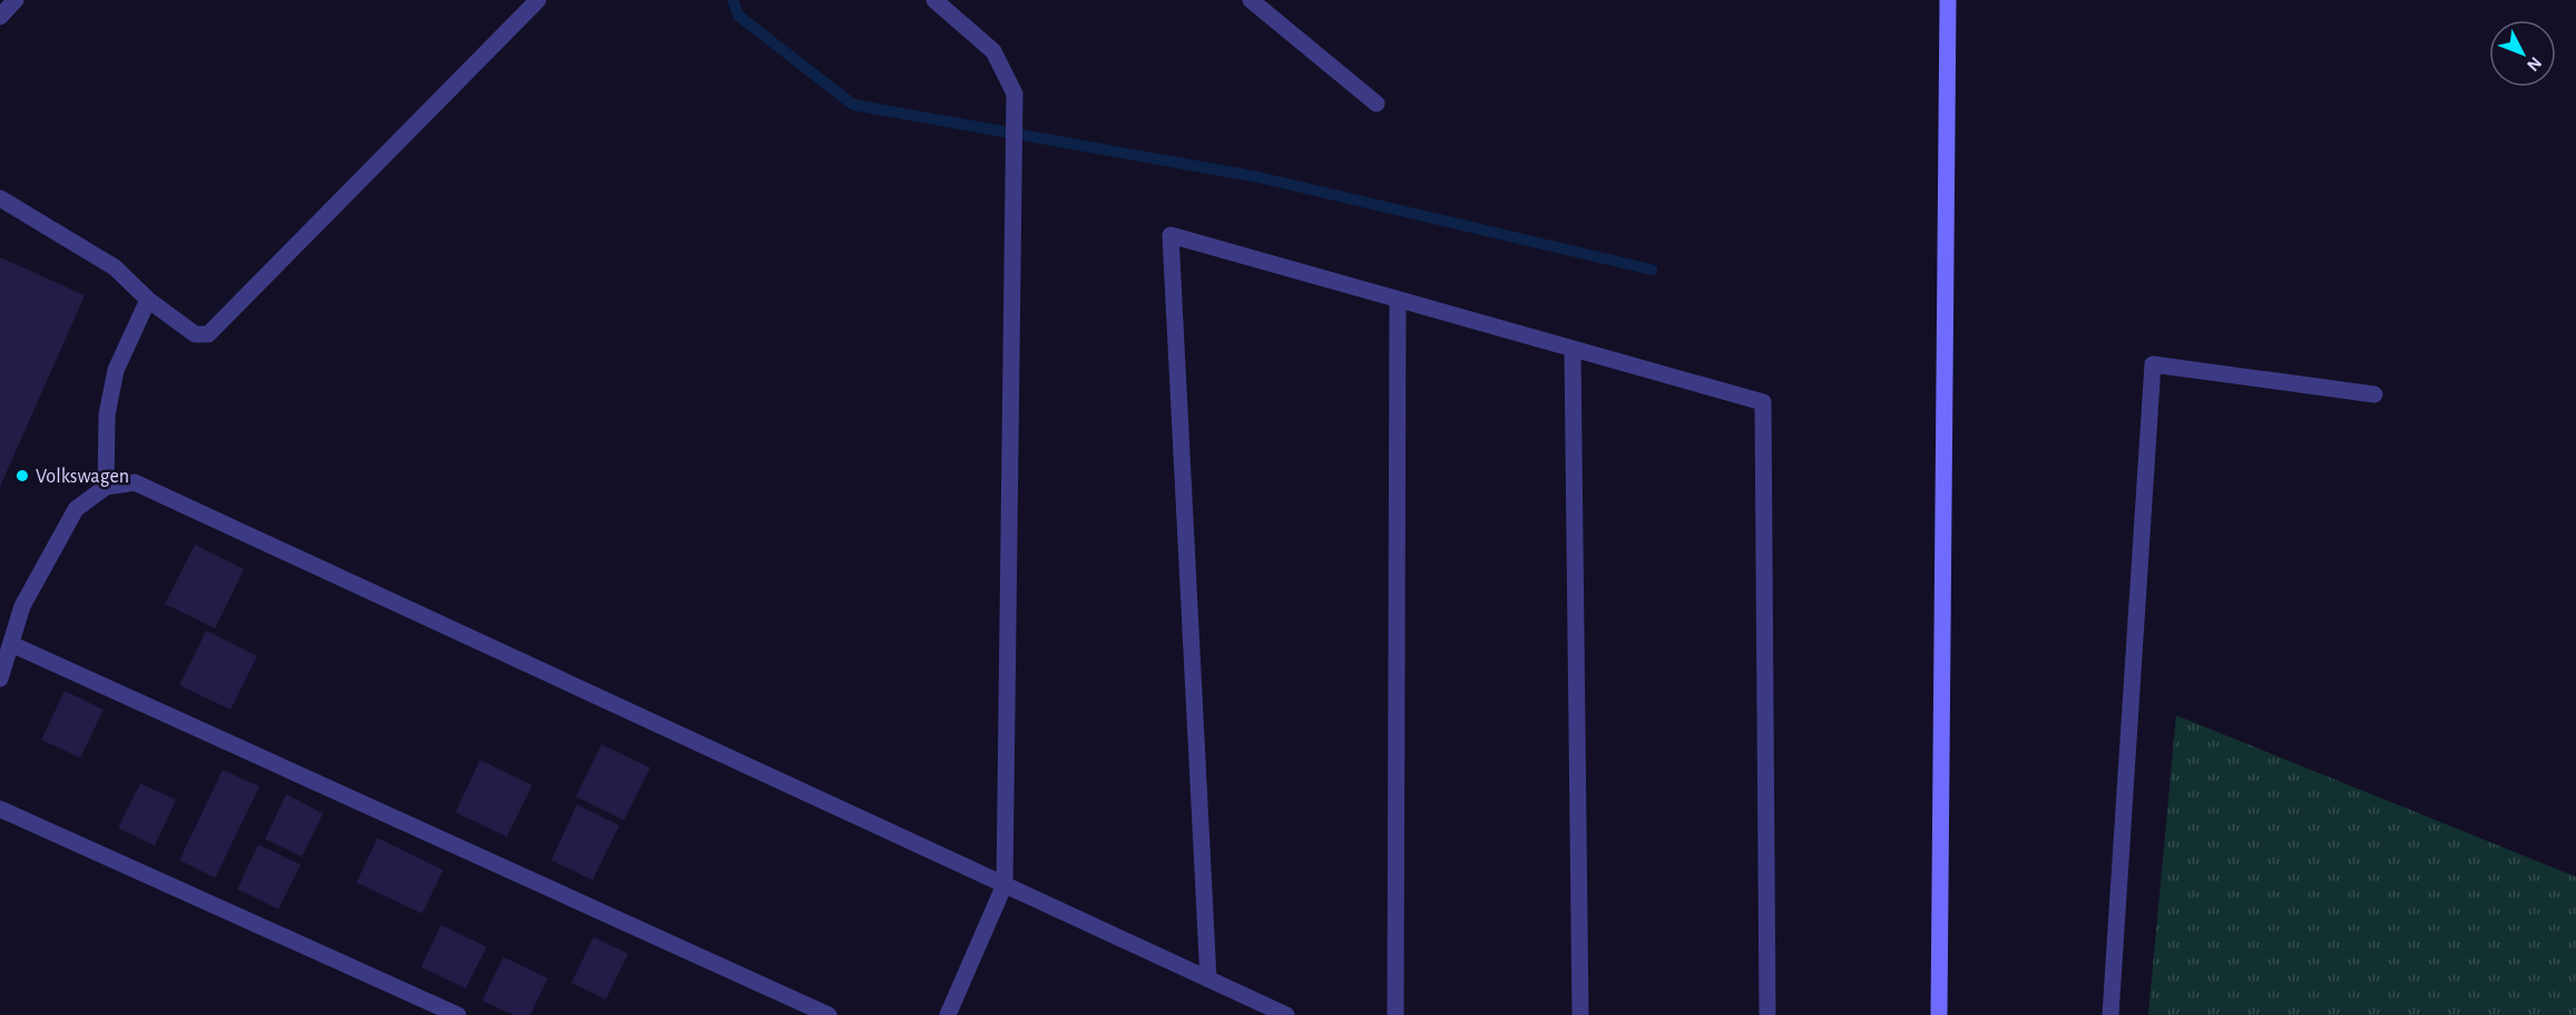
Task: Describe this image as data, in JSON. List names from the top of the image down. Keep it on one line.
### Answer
{"places":["Volkswagen"],"north":"bottom right"}
